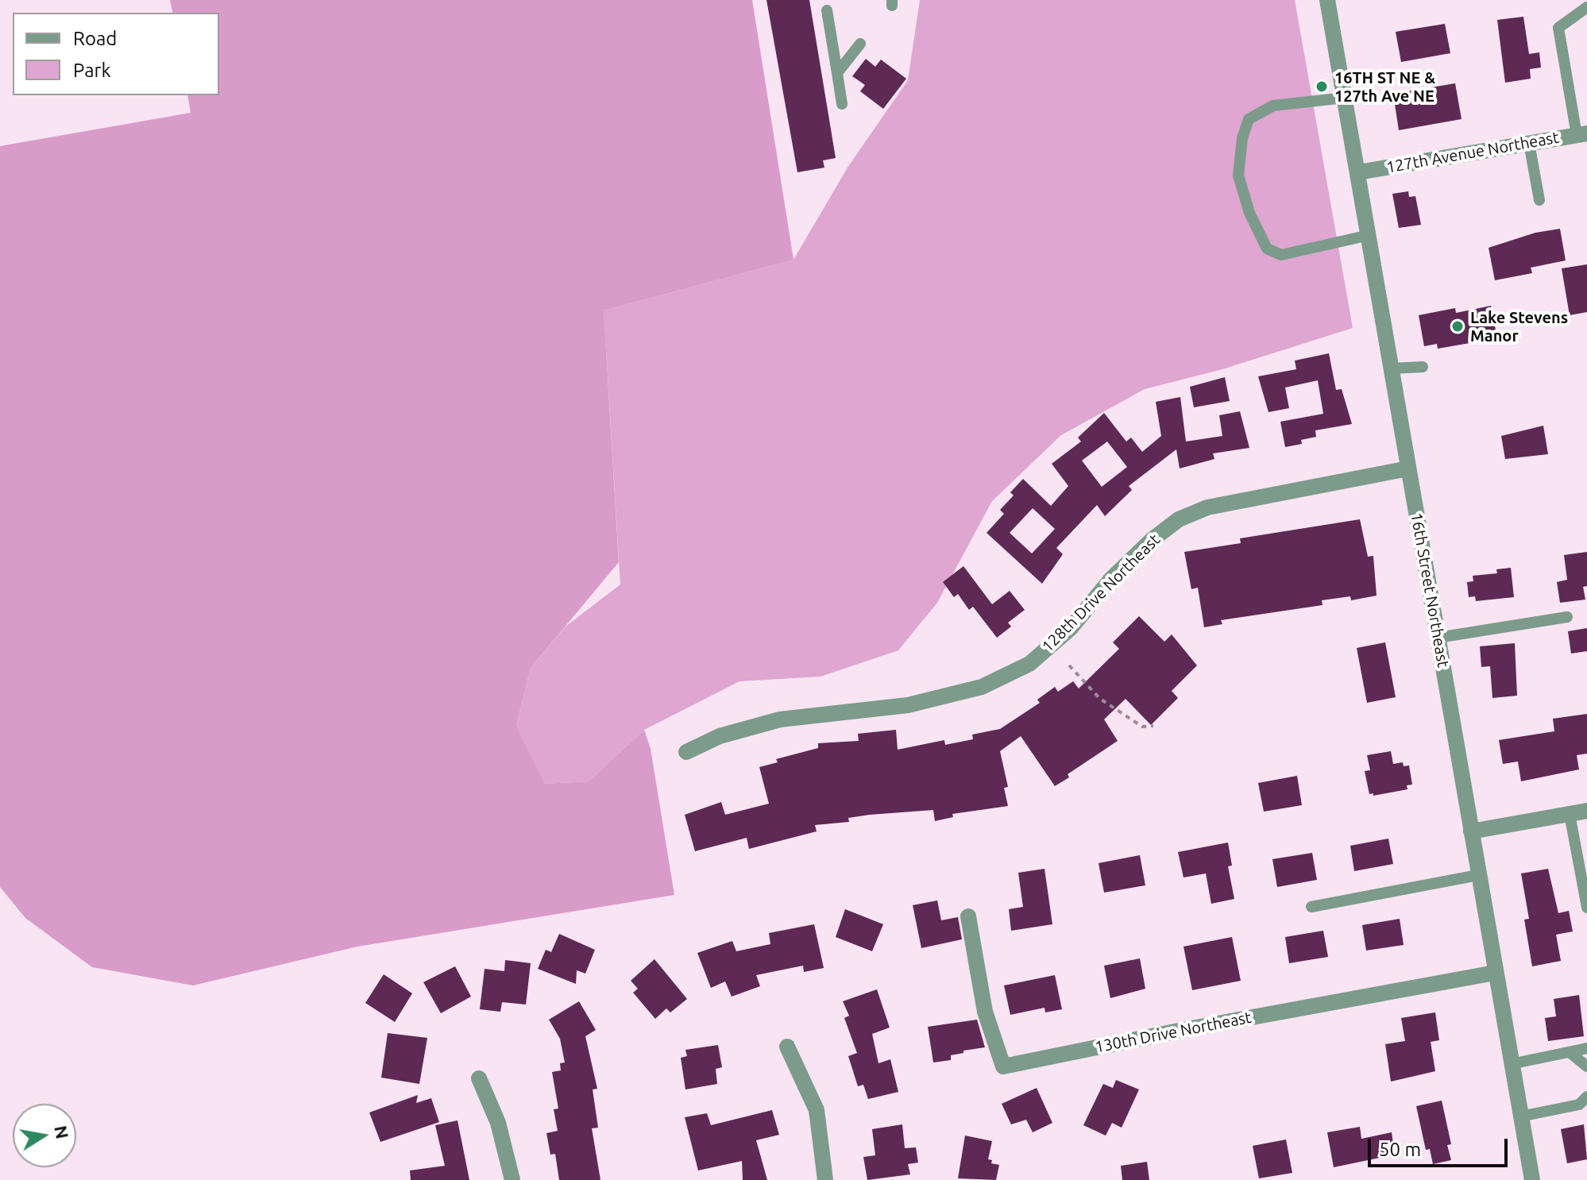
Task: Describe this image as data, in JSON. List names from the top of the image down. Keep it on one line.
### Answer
{"streets":{"street":["127th Avenue Northeast","16th Street Northeast","128th Drive Northeast","130th Drive Northeast"]},"crossings":[["127th Avenue Northeast","16th Street Northeast"],["16th Street Northeast","128th Drive Northeast"],["16th Street Northeast","130th Drive Northeast"]],"places":["16TH ST NE & 127th Ave NE","Lake Stevens Manor"],"legend":["Road","Park"],"scale_bar":"50 m","north":"right"}
